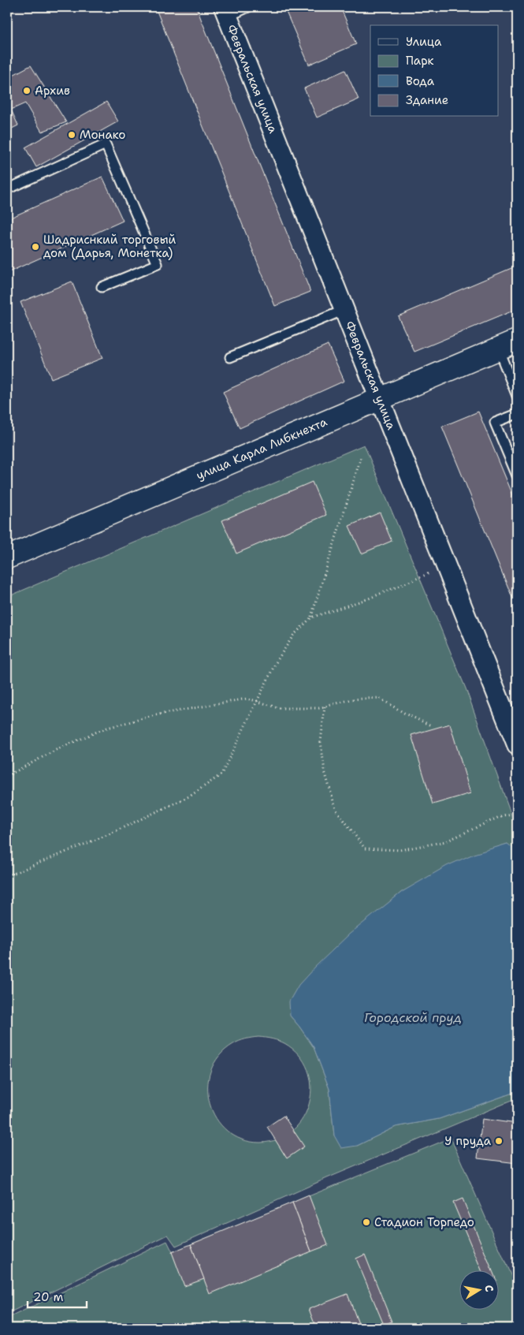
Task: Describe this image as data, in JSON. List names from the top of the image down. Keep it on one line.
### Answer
{"streets":{"street":["Февральская улица","улица Карла Либкнехта"]},"crossings":[["Февральская улица","улица Карла Либкнехта"]],"water":["Городской пруд"],"places":["Архив","Монако","Шадриснкий торговый дом (Дарья, Монетка)","У пруда","Стадион Торпедо"],"legend":["Улица","Парк","Вода","Здание"],"scale_bar":"20 m","north":"right"}
